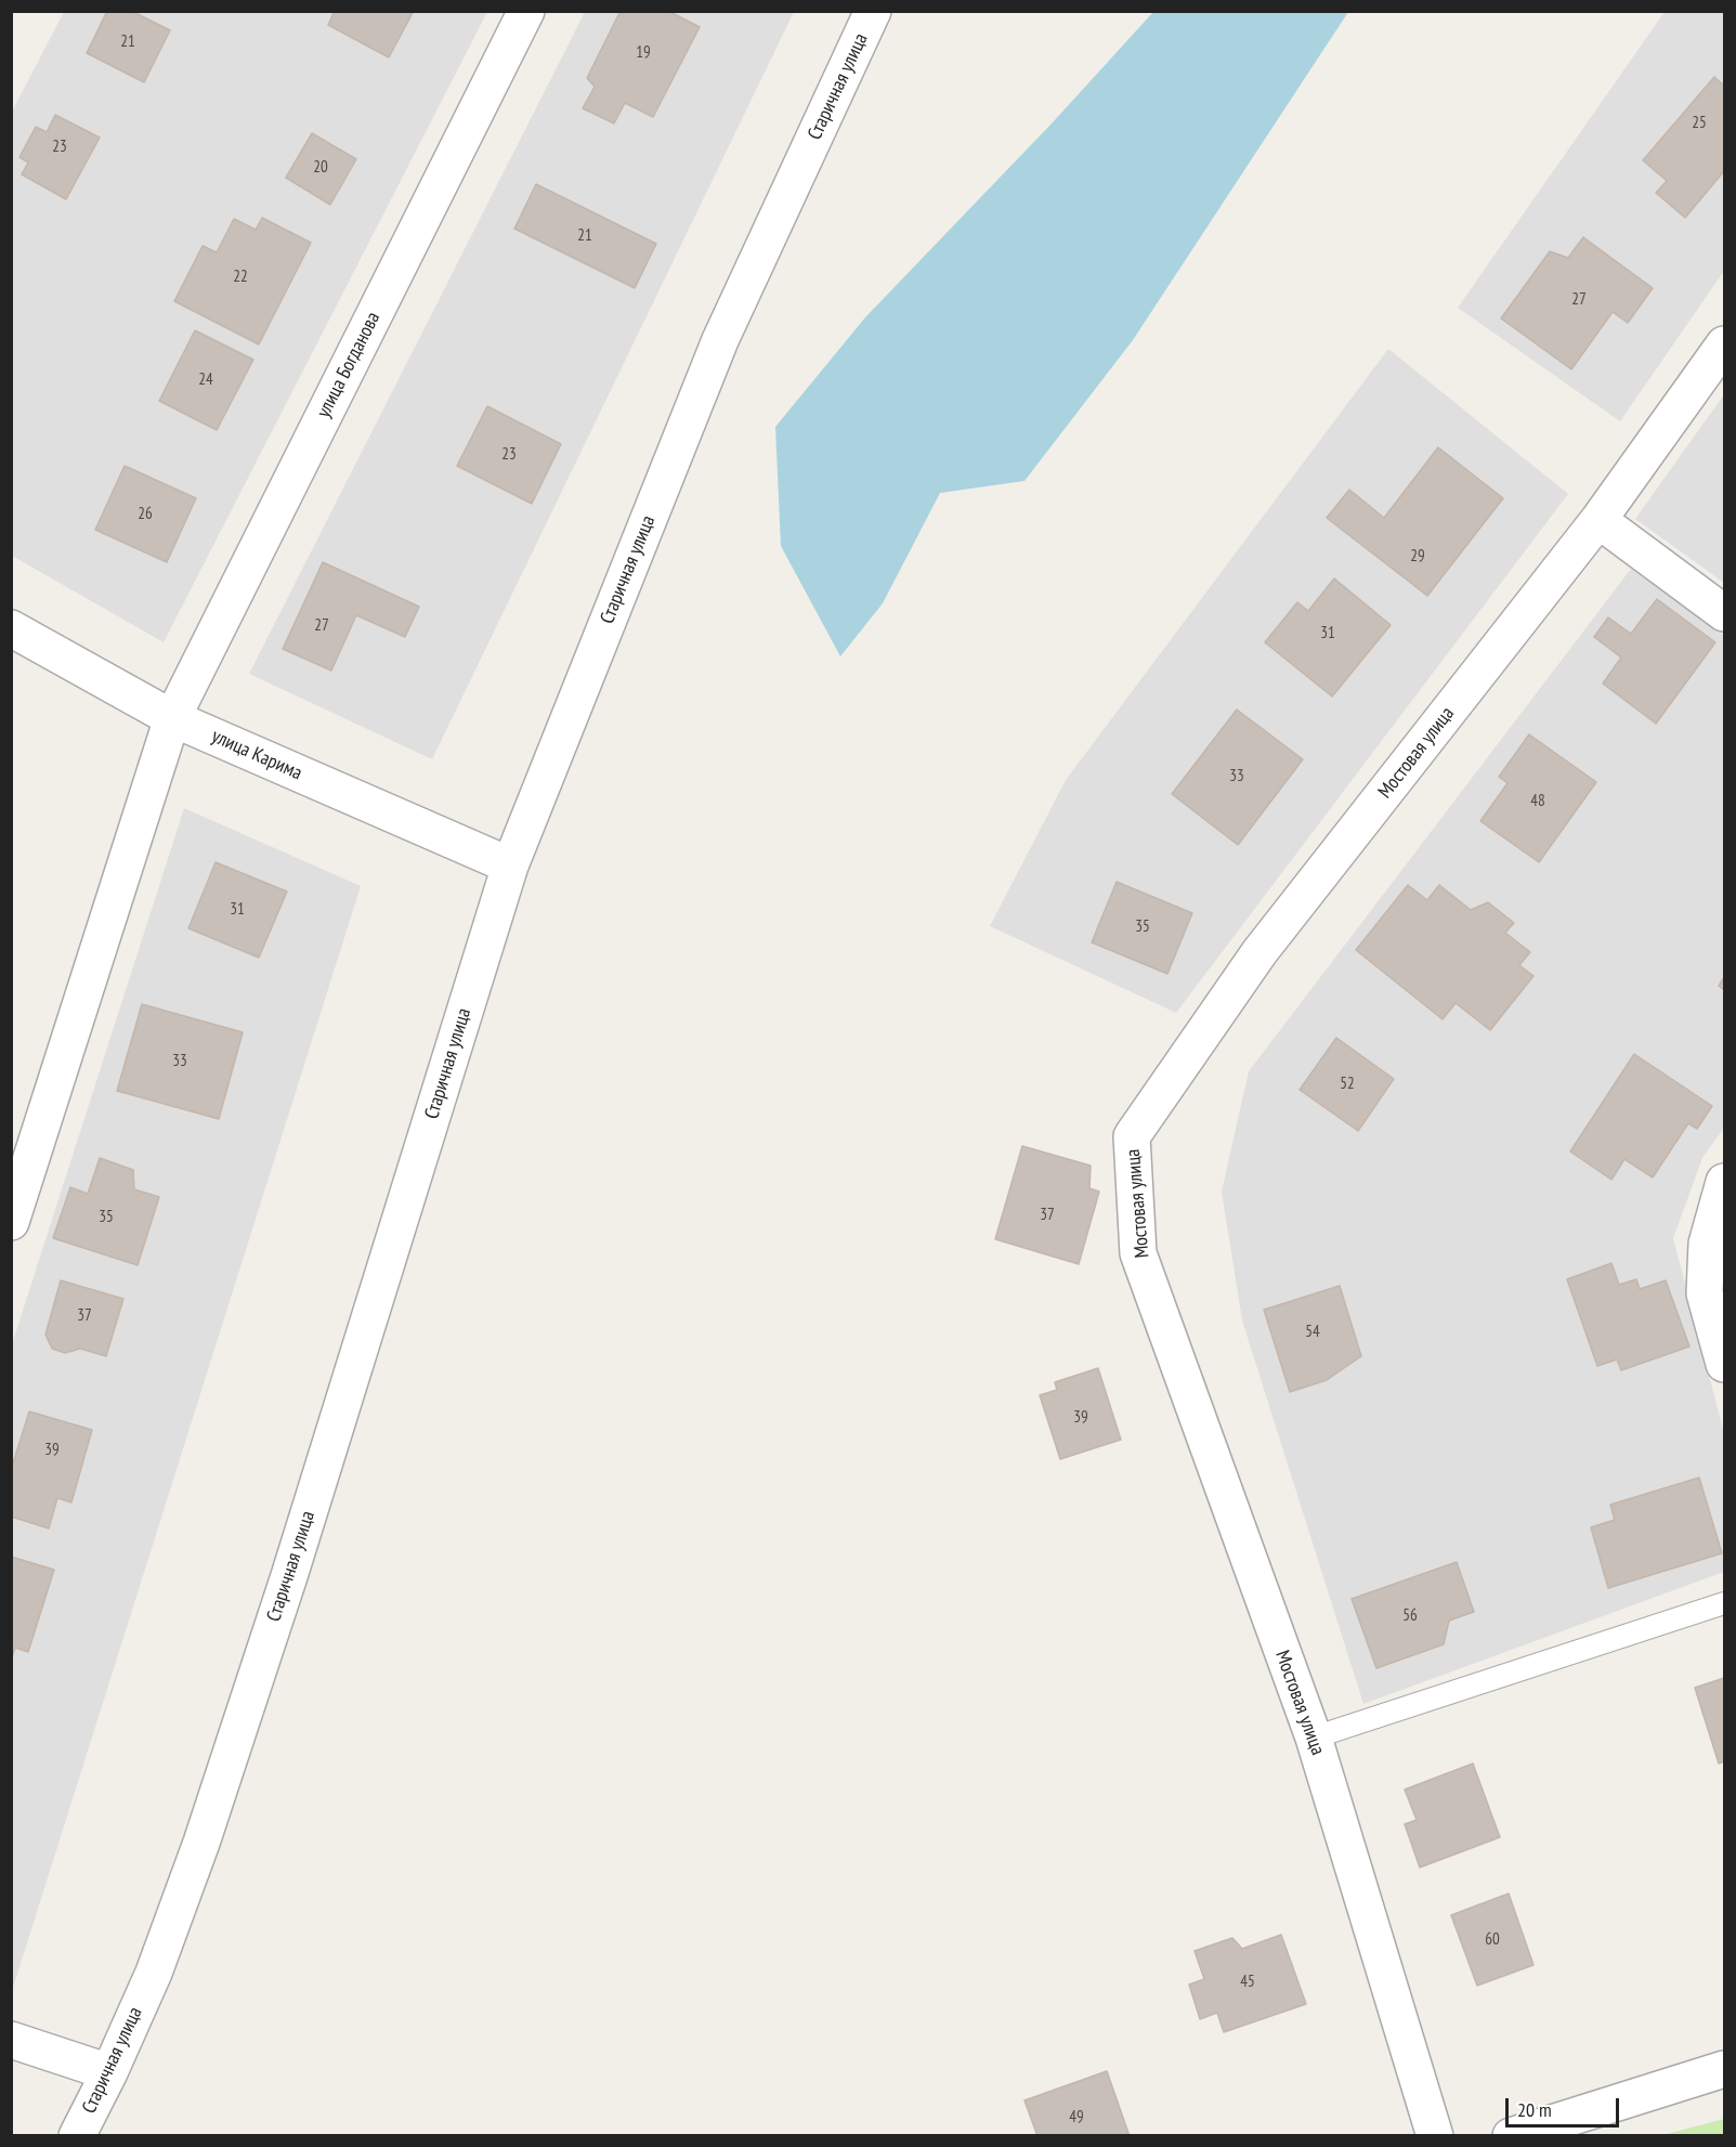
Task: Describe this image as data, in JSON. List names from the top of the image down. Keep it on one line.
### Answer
{"streets":{"street":["Старичная улица","улица Богданова","Мостовая улица","улица Карима"]},"crossings":[["Старичная улица","улица Карима"],["улица Богданова","улица Карима"]],"house_numbers":["21","19","25","23","20","21","22","27","24","23","26","29","27","31","33","48","31","35","33","52","37","35","37","54","39","39","56","60","45","49"],"scale_bar":"20 m"}
